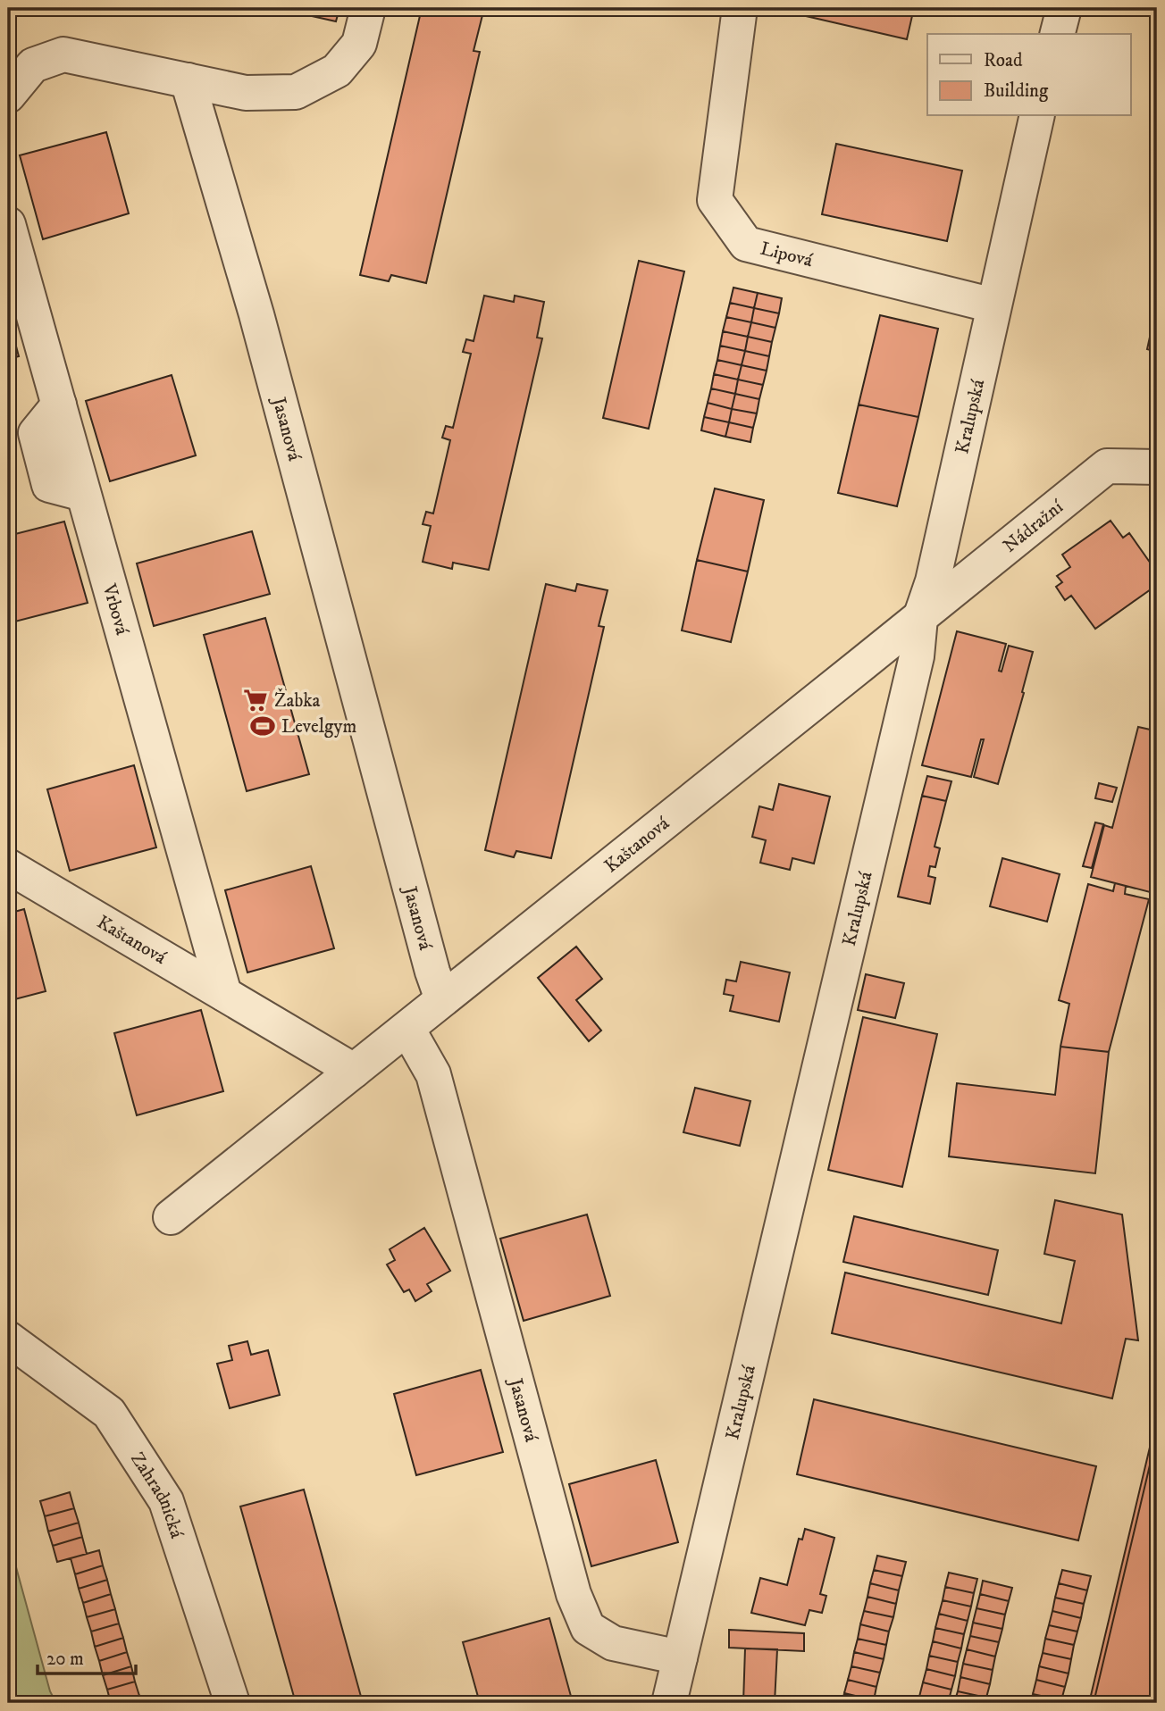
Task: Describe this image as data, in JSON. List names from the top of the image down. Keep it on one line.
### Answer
{"streets":{"street":["Lipová","Kralupská","Jasanová","Nádražní","Vrbová","Kaštanová","Zahradnická"]},"crossings":[["Lipová","Kralupská"],["Kralupská","Jasanová"],["Kralupská","Nádražní"],["Kralupská","Kaštanová"],["Jasanová","Kaštanová"],["Nádražní","Kaštanová"],["Vrbová","Kaštanová"]],"places":{"supermarket":["Žabka"],"sports":["Levelgym"]},"legend":["Road","Building"],"scale_bar":"20 m"}
